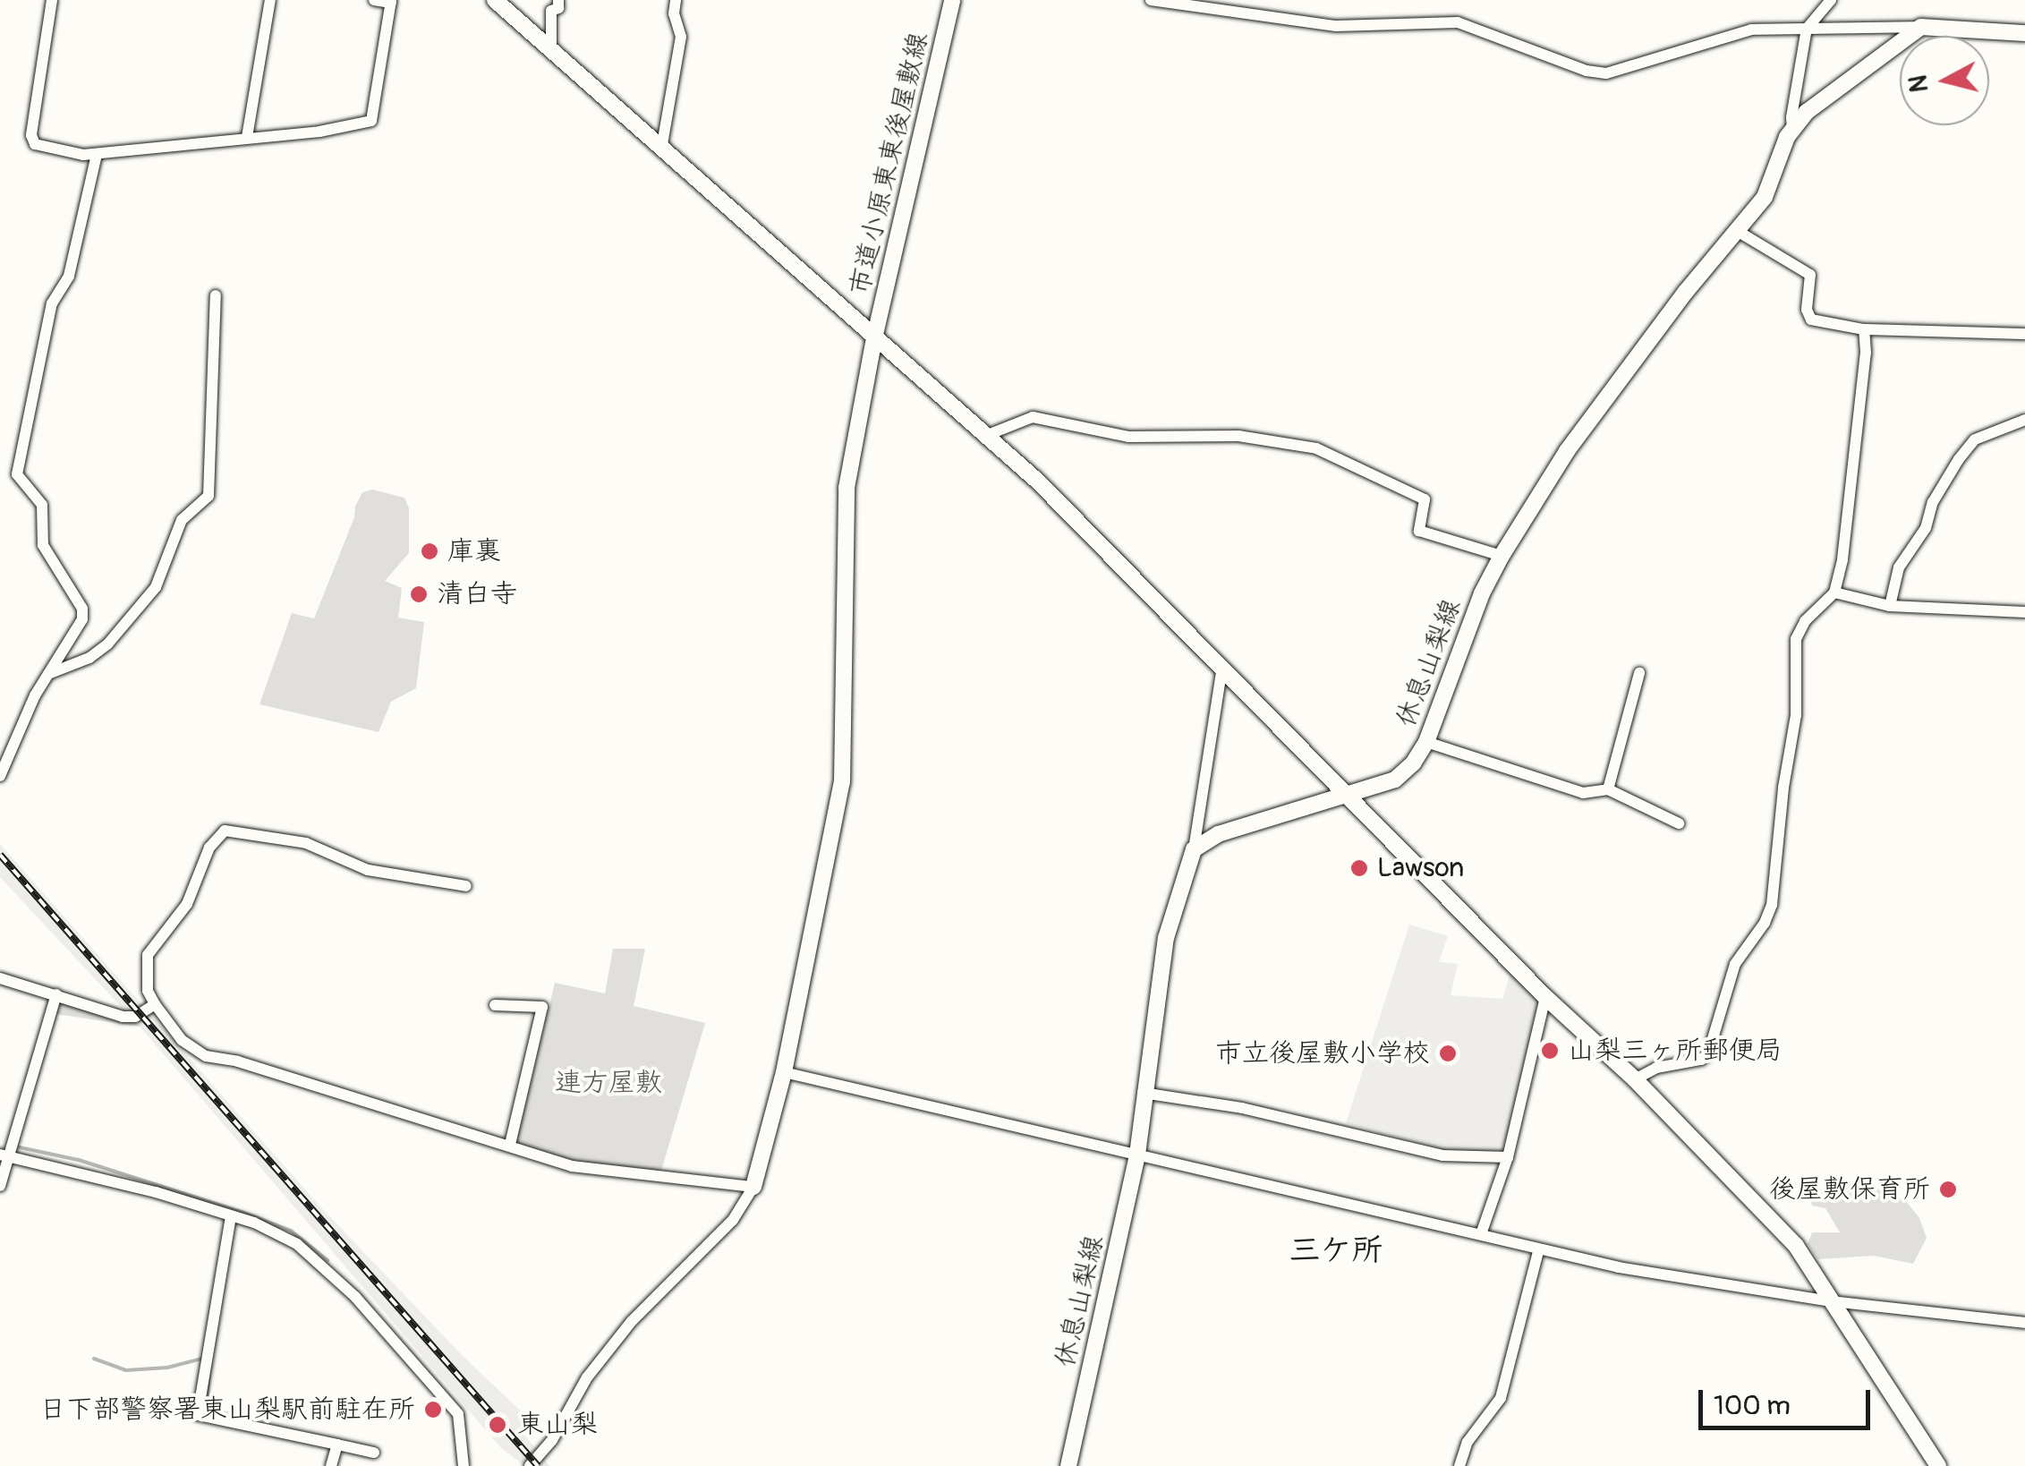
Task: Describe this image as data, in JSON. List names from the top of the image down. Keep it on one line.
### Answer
{"streets":{"street":["市道小原東東後屋敷線","休息山梨線"]},"districts":["三ケ所"],"parks":["連方屋敷"],"places":["庫裏","清白寺","Lawson","山梨三ヶ所郵便局","市立後屋敷小学校","後屋敷保育所","日下部警察署東山梨駅前駐在所","東山梨"],"scale_bar":"100 m","north":"left"}
